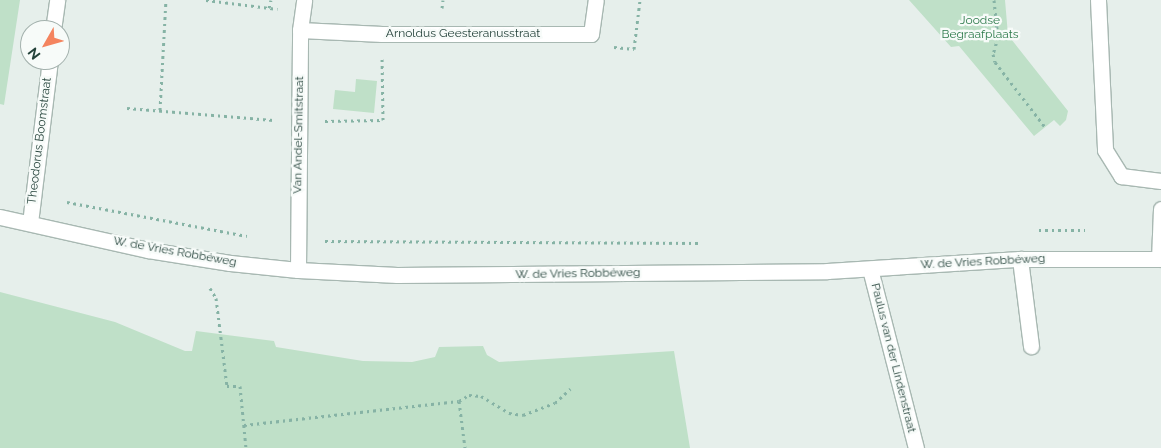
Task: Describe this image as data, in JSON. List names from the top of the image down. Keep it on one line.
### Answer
{"streets":{"street":["Arnoldus Geesteranusstraat","Van Andel-Smitstraat","Theodorus Boomstraat","W. de Vries Robbéweg","Paulus van der Lindenstraat"]},"crossings":[["Arnoldus Geesteranusstraat","Van Andel-Smitstraat"],["Van Andel-Smitstraat","W. de Vries Robbéweg"],["Theodorus Boomstraat","W. de Vries Robbéweg"],["W. de Vries Robbéweg","Paulus van der Lindenstraat"]],"parks":["Joodse Begraafplaats"],"north":"bottom left"}
